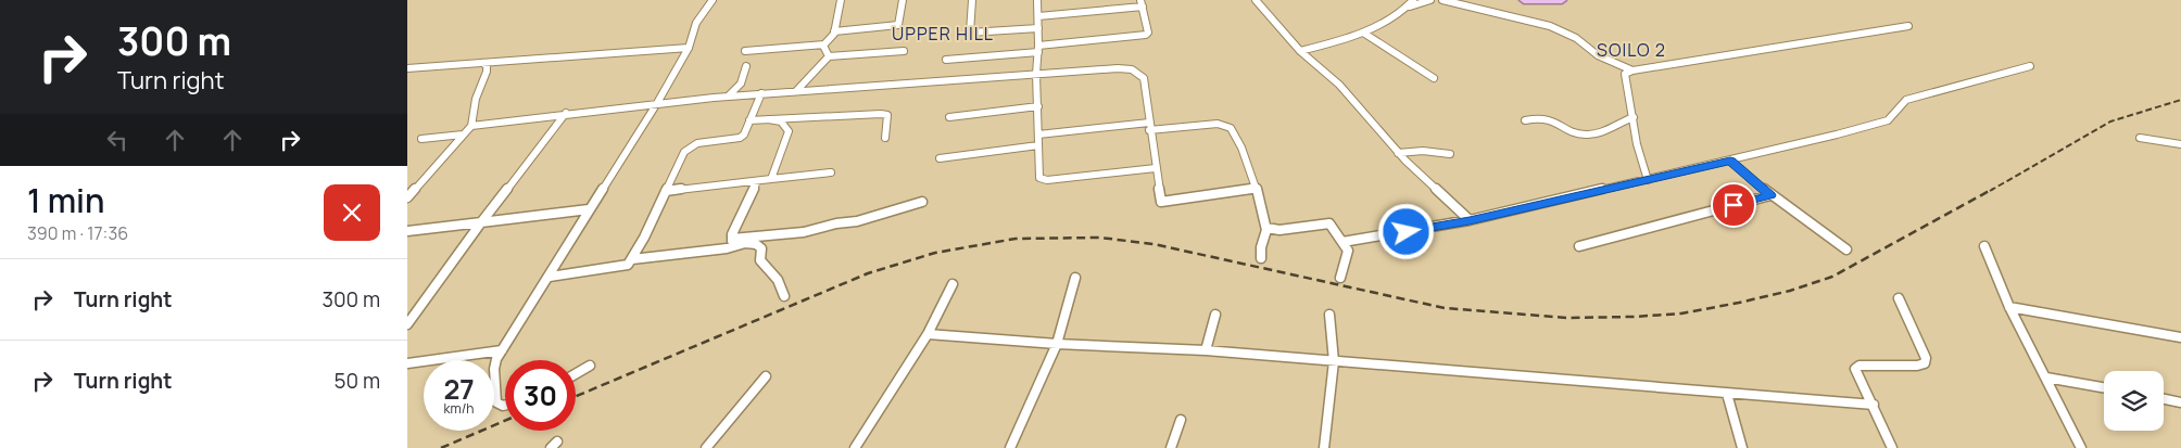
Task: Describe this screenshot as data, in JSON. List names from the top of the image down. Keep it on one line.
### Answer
{"districts":["UPPER HILL","SOILO 2"],"page":{"turn":["300 m","Turn right"],"heading":["1 min","390 m · 17:36"],"list":[{"name":"Turn right","value":"300 m"},{"name":"Turn right","value":"50 m"}],"speed":"27 km/h","limit":"30"}}
